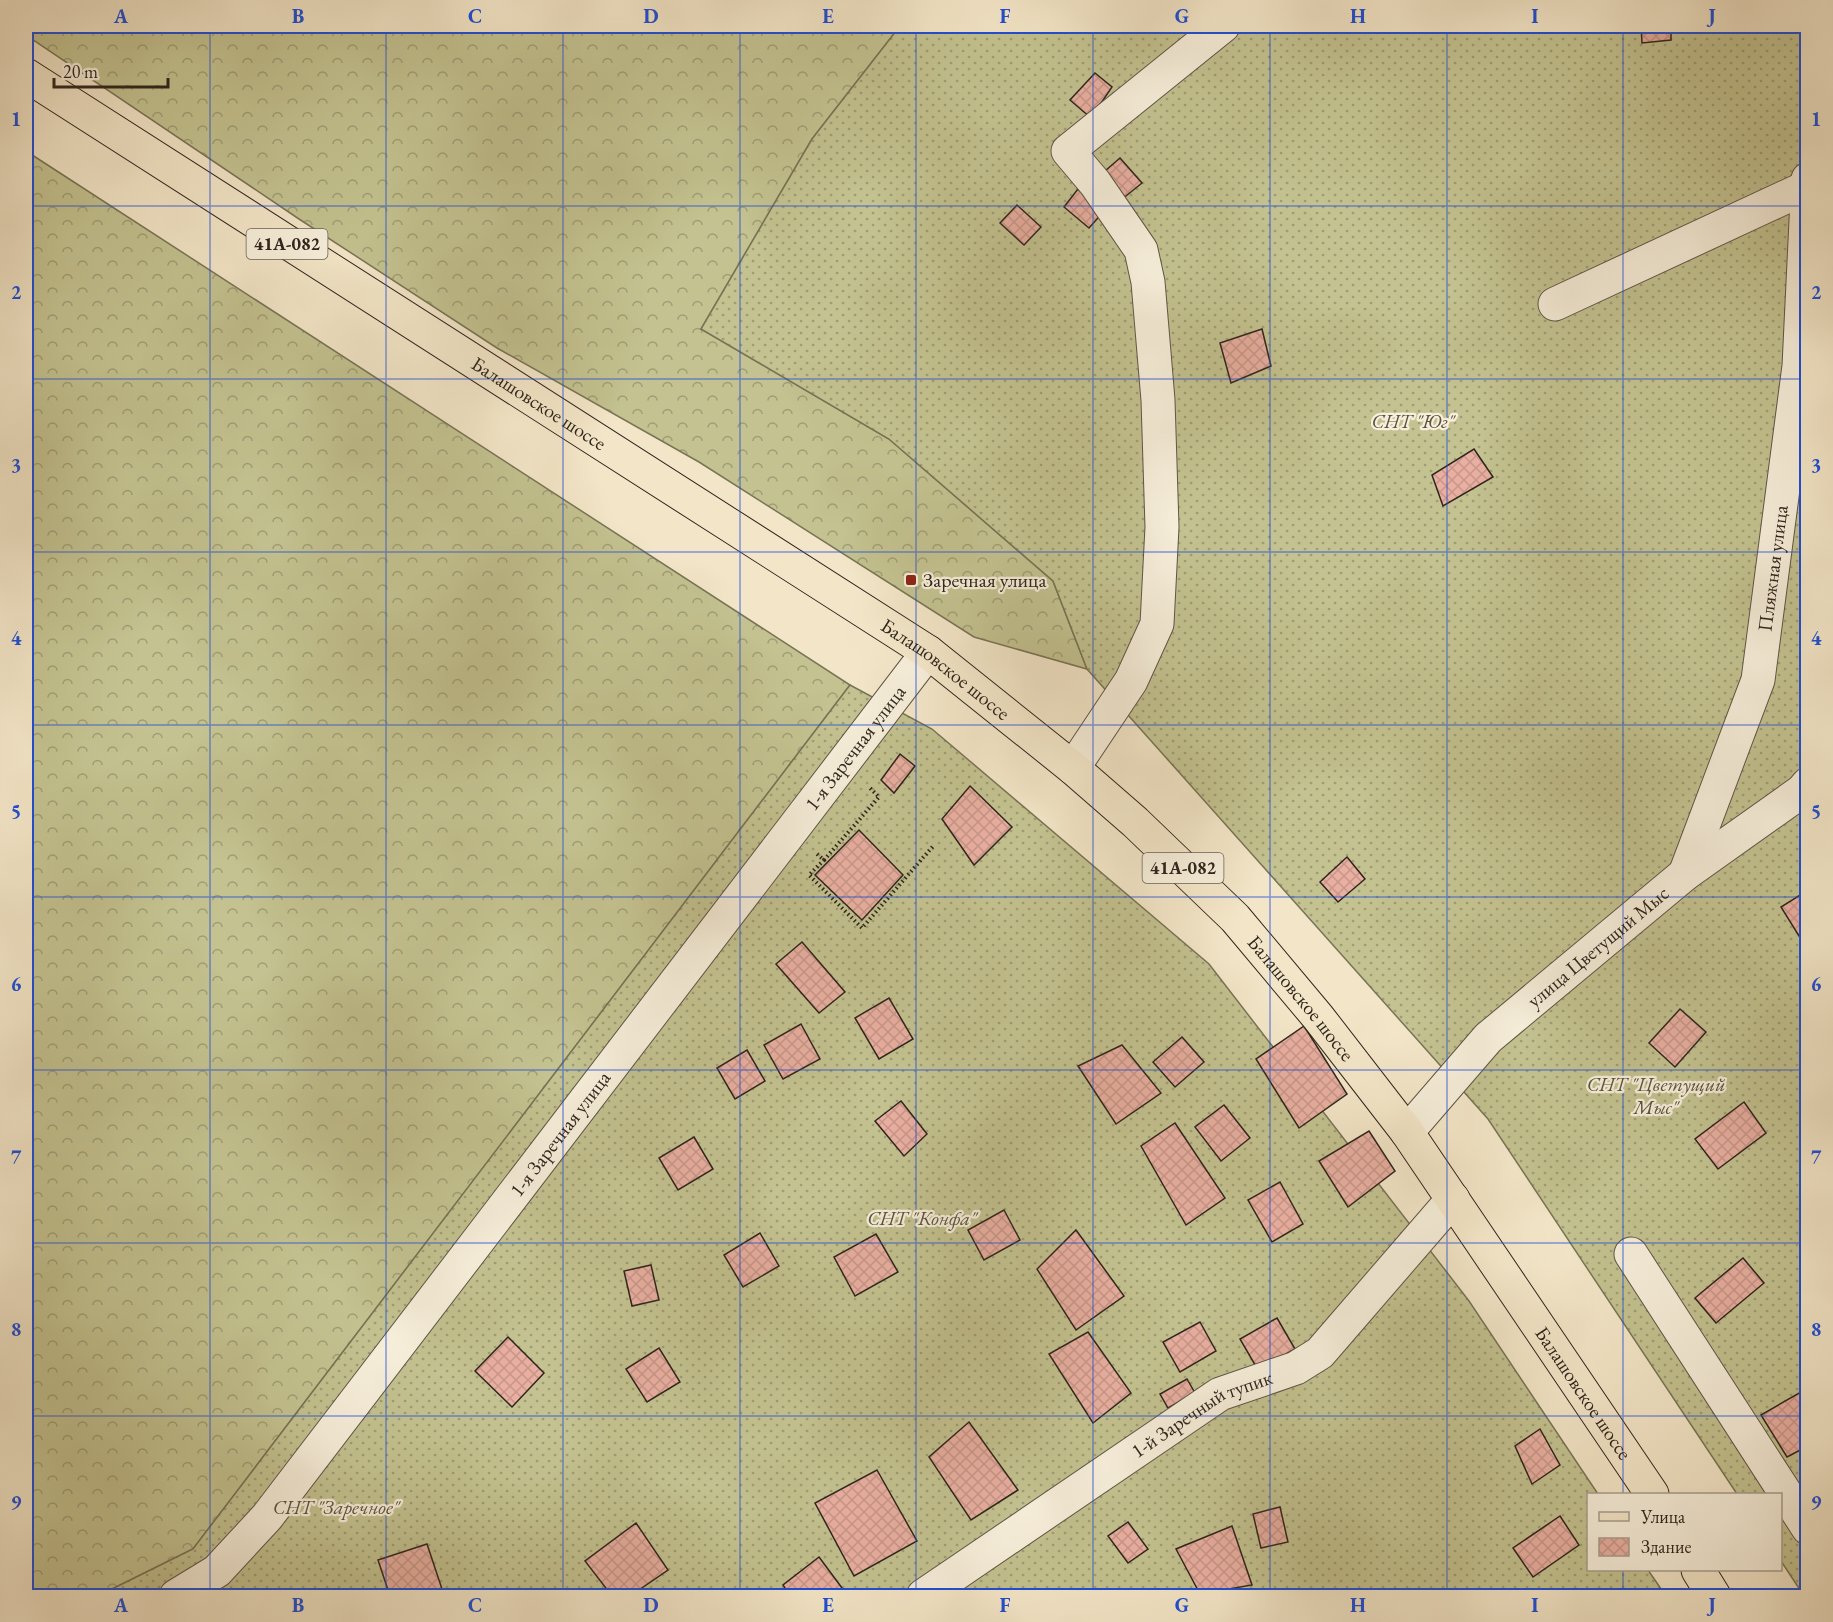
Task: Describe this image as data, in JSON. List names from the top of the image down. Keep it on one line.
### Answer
{"streets":{"main road":["41А-082","Балашовское шоссе"],"street":["Пляжная улица","1-я Заречная улица","улица Цветущий Мыс","1-й Заречный тупик"]},"crossings":[["Балашовское шоссе","1-я Заречная улица"],["Балашовское шоссе","улица Цветущий Мыс"],["Балашовское шоссе","1-й Заречный тупик"],["Пляжная улица","улица Цветущий Мыс"]],"parks":["СНТ \"Юг\"","СНТ \"Цветущий Мыс\"","СНТ \"Конфа\"","СНТ \"Заречное\""],"places":{"transit":["Заречная улица"]},"legend":["Улица","Здание"],"scale_bar":"20 m","grid":{"columns":["A","B","C","D","E","F","G","H","I","J"],"rows":["1","2","3","4","5","6","7","8","9"]}}
